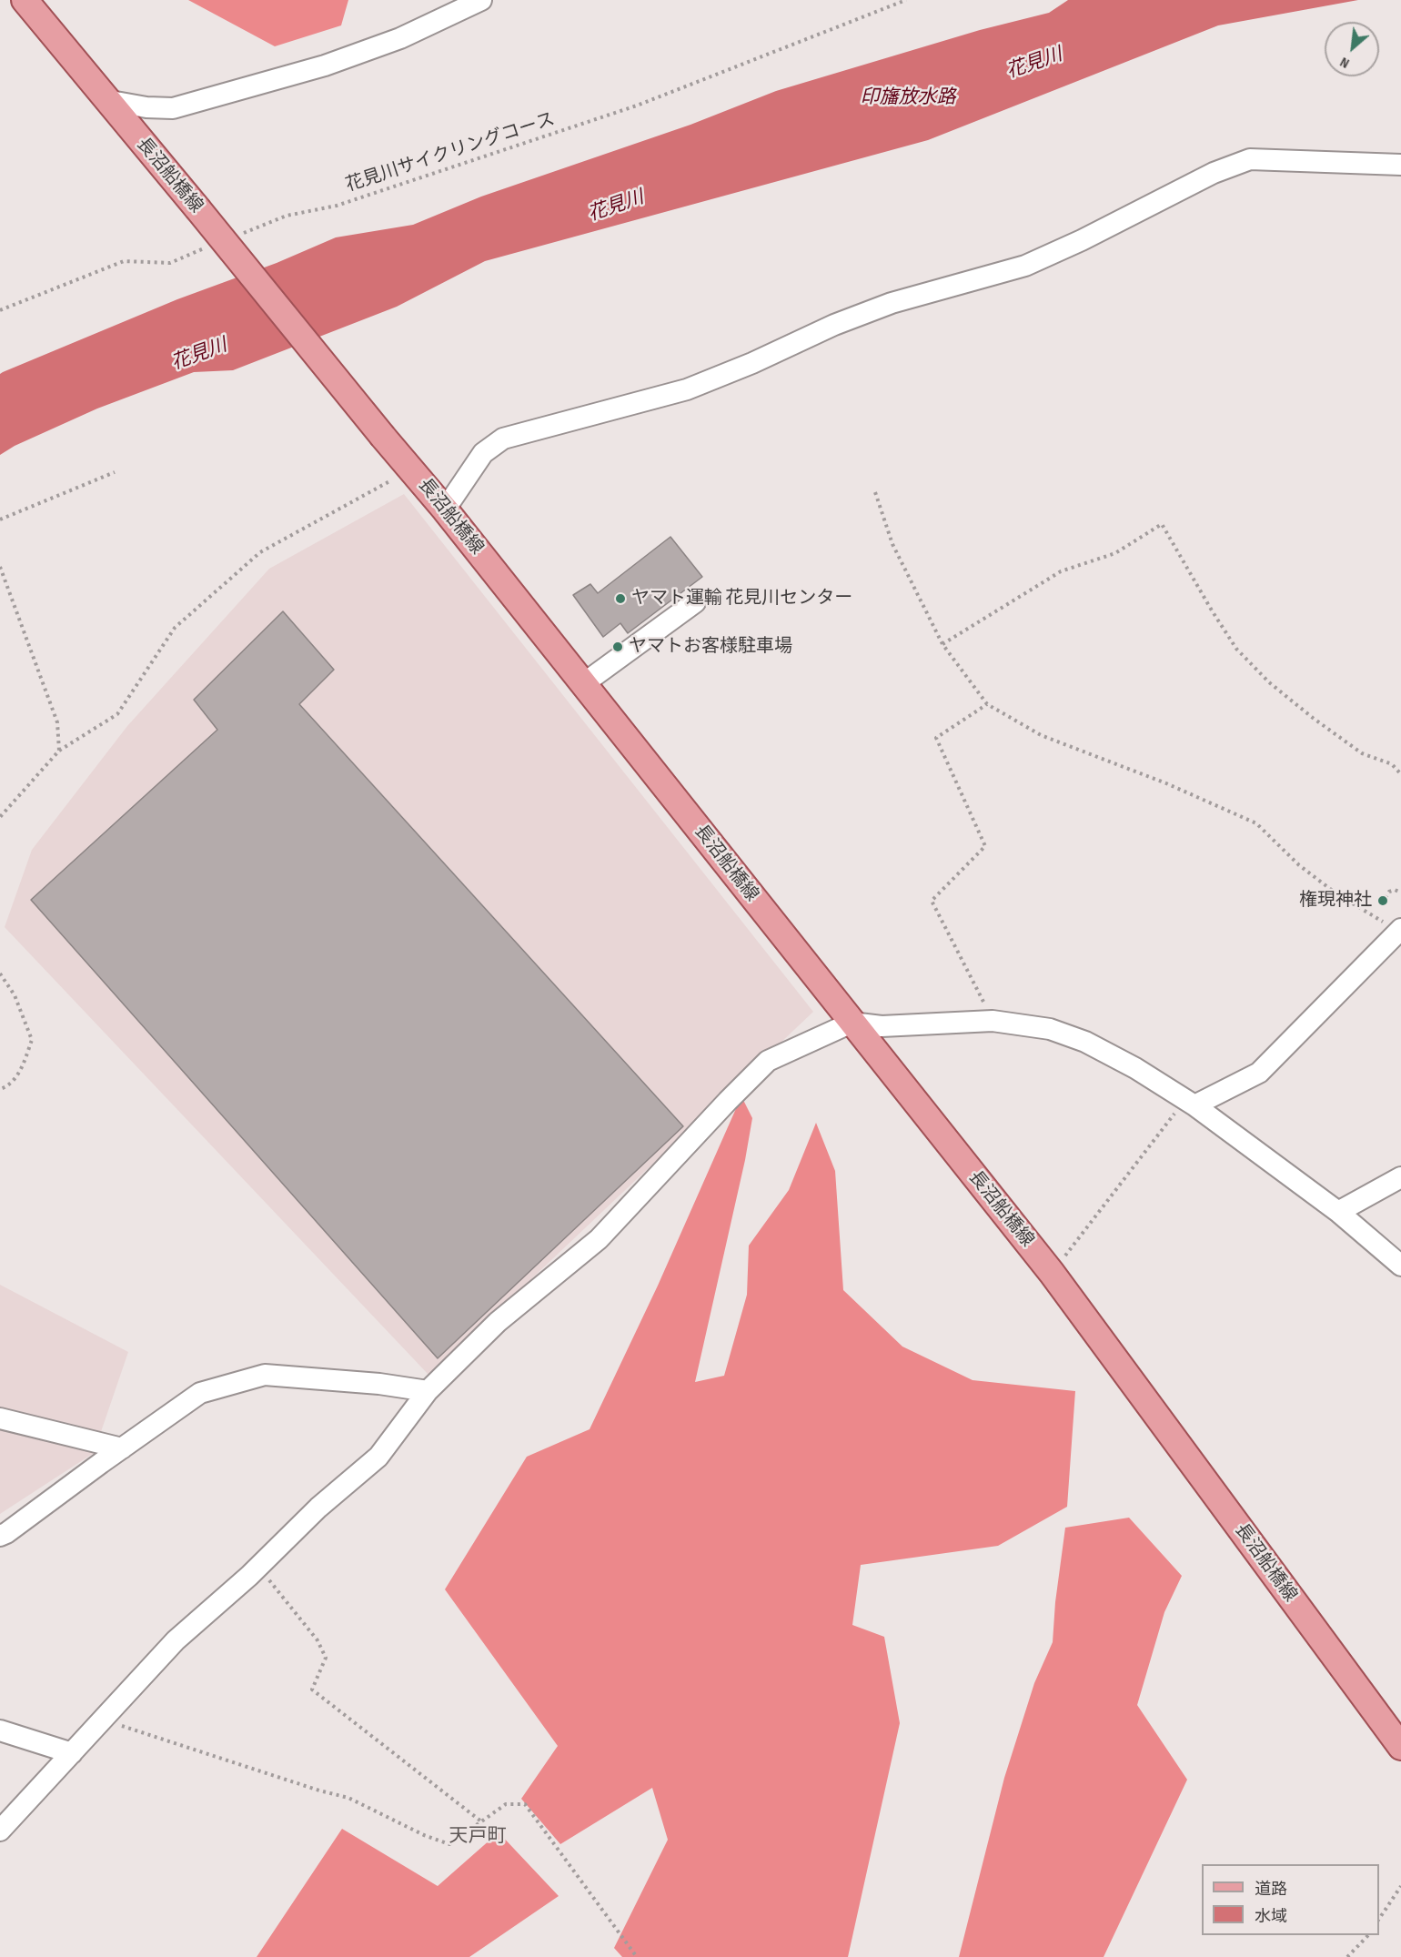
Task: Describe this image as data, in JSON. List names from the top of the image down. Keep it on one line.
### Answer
{"streets":{"main road":["長沼船橋線"],"path":["花見川サイクリングコース"]},"districts":["天戸町"],"water":["花見川","印旛放水路"],"places":["ヤマト運輸 花見川センター","ヤマトお客様駐車場","権現神社"],"legend":["道路","水域"],"north":"bottom left"}
